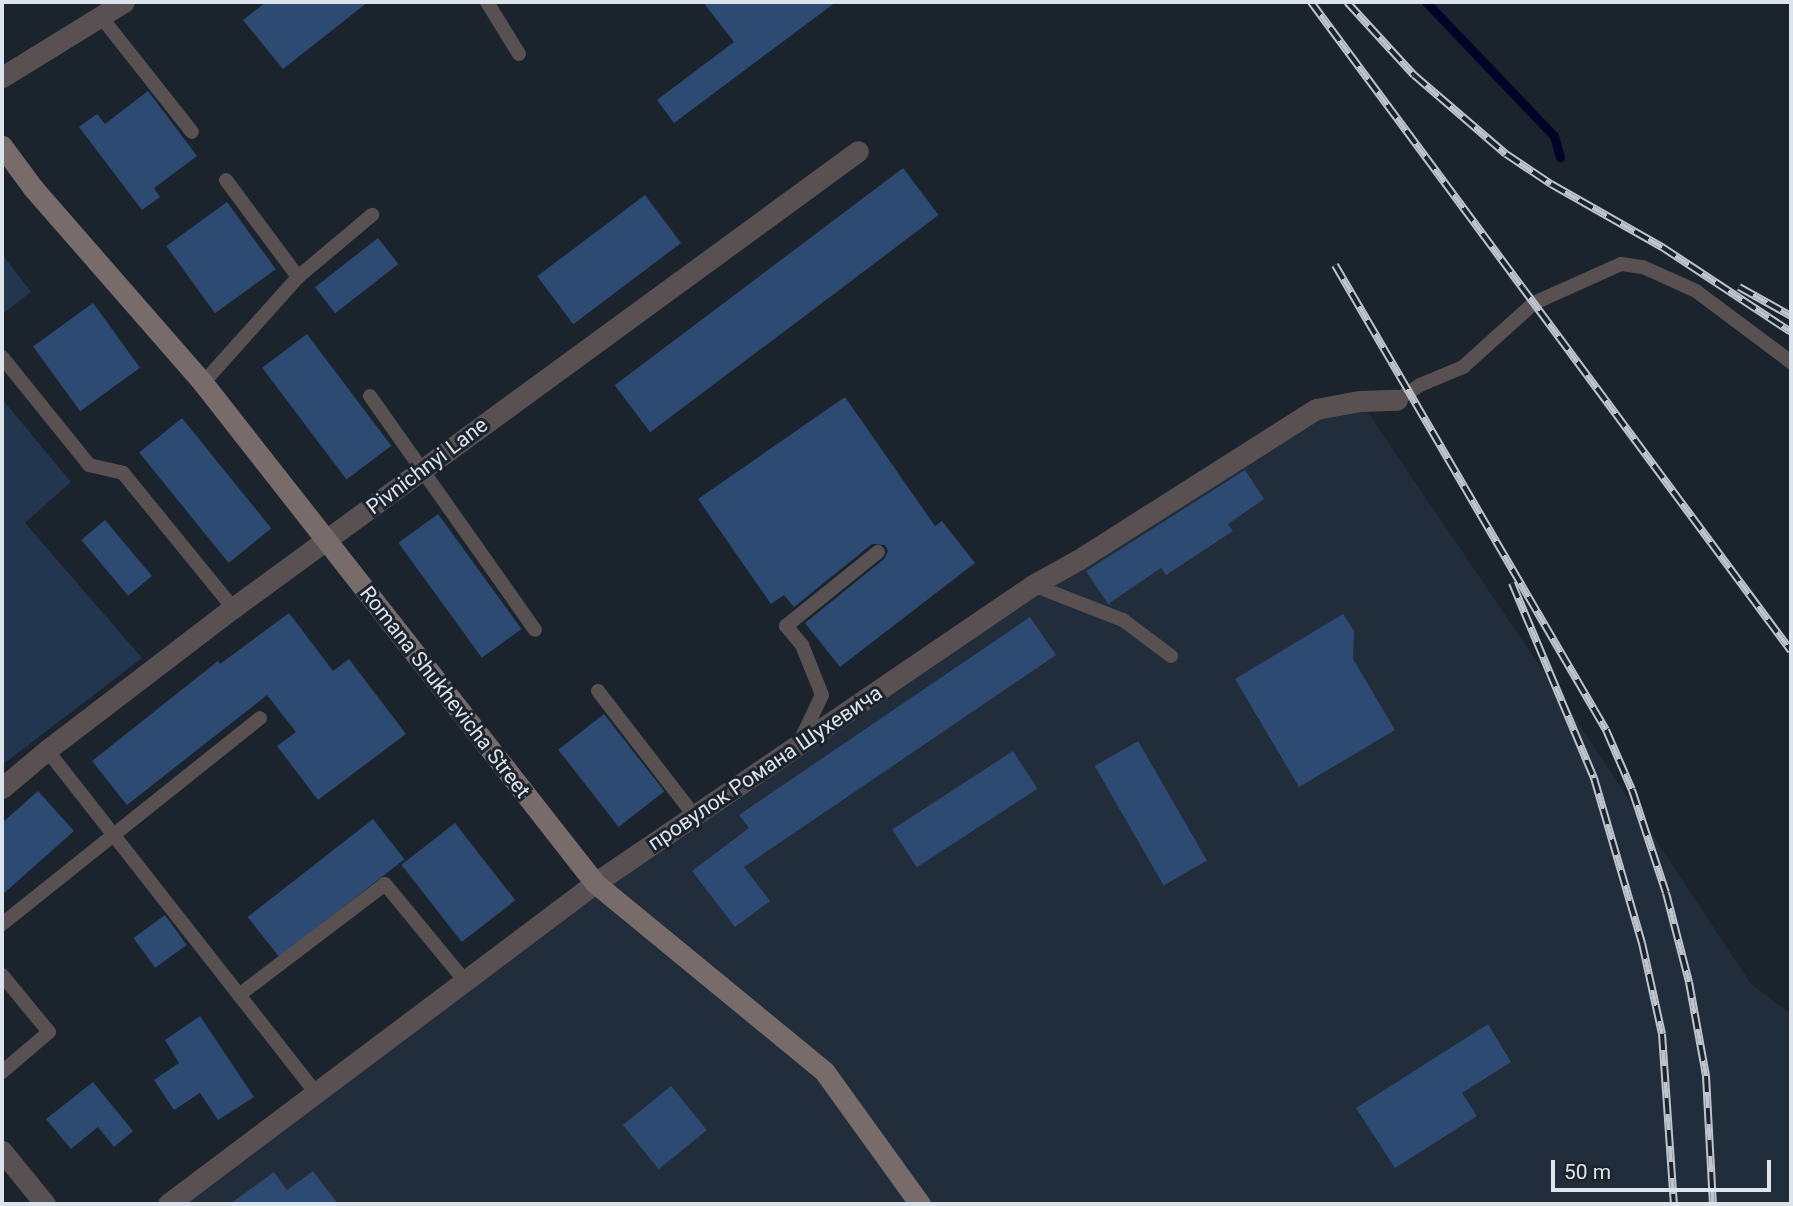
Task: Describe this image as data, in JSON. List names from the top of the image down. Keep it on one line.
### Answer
{"streets":{"street":["Pivnichnyi Lane","Romana Shukhevicha Street","провулок Романа Шухевича"]},"crossings":[["Pivnichnyi Lane","Romana Shukhevicha Street"],["Romana Shukhevicha Street","провулок Романа Шухевича"]],"scale_bar":"50 m"}
